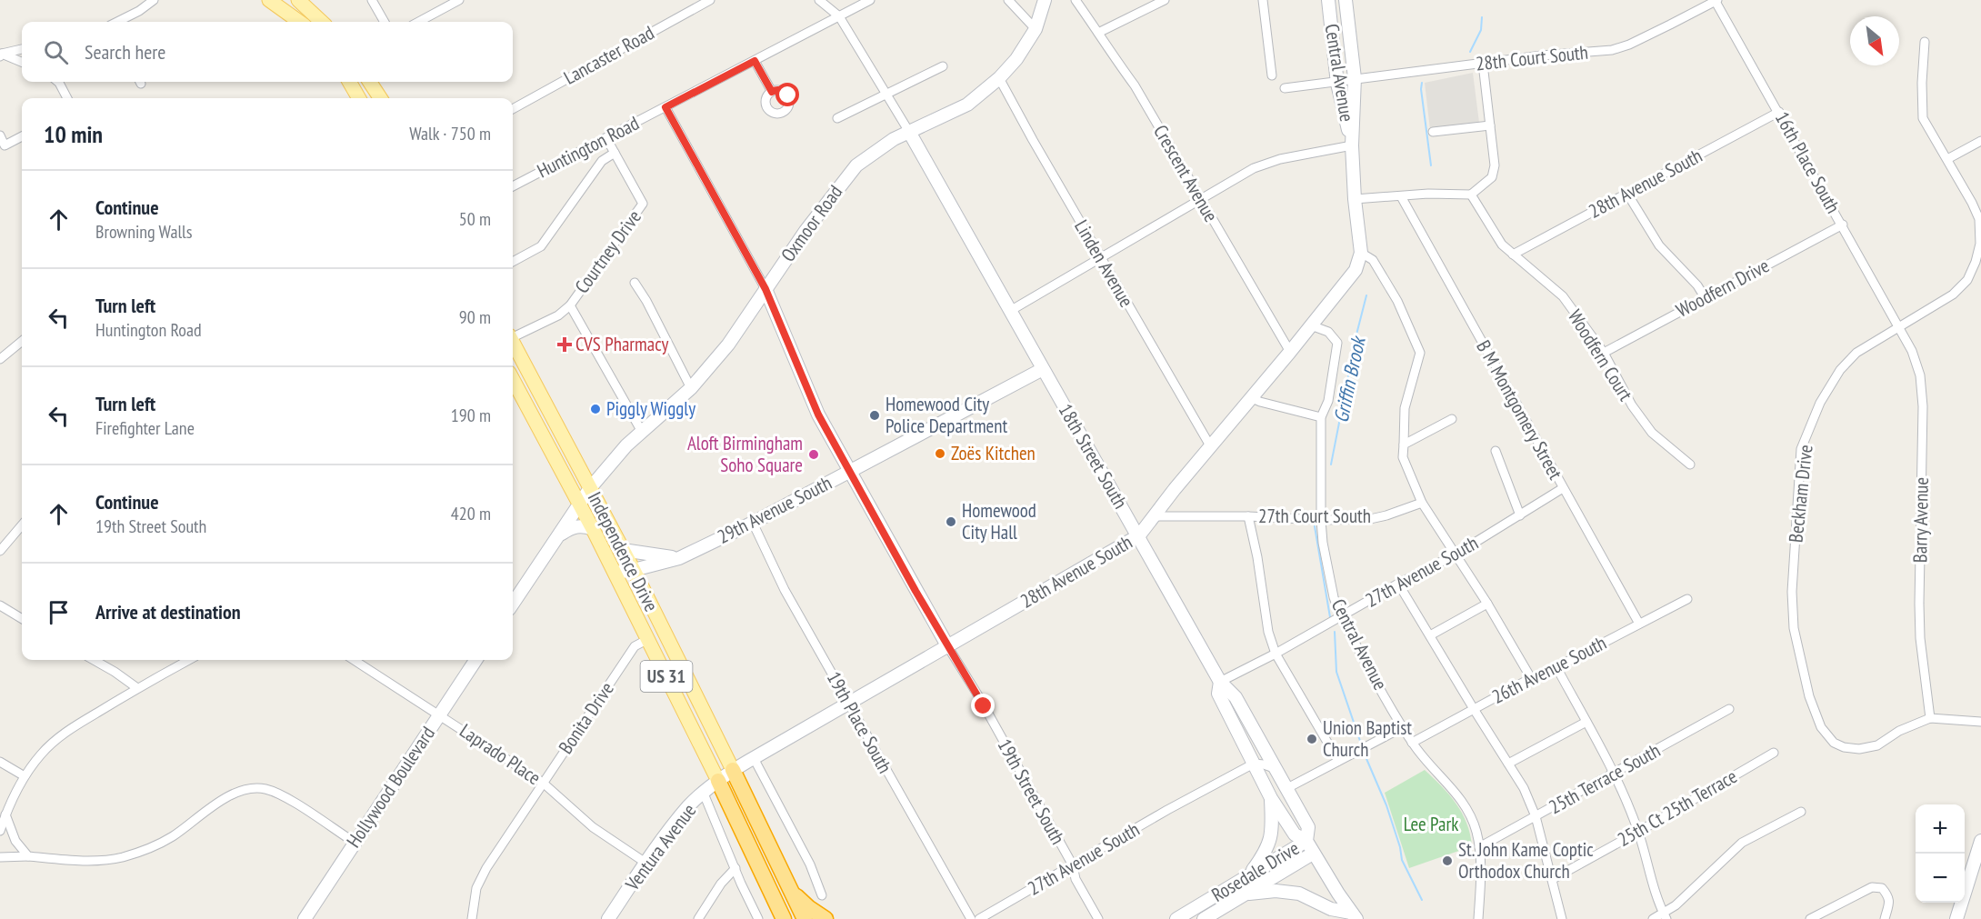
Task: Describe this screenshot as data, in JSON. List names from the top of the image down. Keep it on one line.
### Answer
{"streets":{"highway":["US 31"],"main road":["Central Avenue","28th Avenue South","Oxmoor Road","18th Street South","29th Avenue South","Independence Drive","Hollywood Boulevard","19th Street South","Ventura Avenue","Rosedale Drive"],"street":["Lancaster Road","28th Court South","Huntington Road","16th Place South","Crescent Avenue","Courtney Drive","Linden Avenue","Woodfern Drive","Woodfern Court","B M Montgomery Street","Beckham Drive","27th Court South","Barry Avenue","27th Avenue South","26th Avenue South","Bonita Drive","19th Place South","Laprado Place","25th Terrace South","25th Ct 25th Terrace"]},"crossings":[["28th Court South","Central Avenue"],["28th Court South","16th Place South"],["Central Avenue","28th Avenue South"],["Central Avenue","27th Court South"],["Central Avenue","27th Avenue South"],["Central Avenue","26th Avenue South"],["Central Avenue","25th Terrace South"],["Huntington Road","Courtney Drive"],["16th Place South","28th Avenue South"],["16th Place South","Woodfern Drive"],["16th Place South","Beckham Drive"],["16th Place South","Barry Avenue"],["Crescent Avenue","28th Avenue South"],["28th Avenue South","Linden Avenue"],["28th Avenue South","Woodfern Court"],["28th Avenue South","18th Street South"],["28th Avenue South","27th Court South"],["28th Avenue South","Independence Drive"],["28th Avenue South","US 31"],["28th Avenue South","19th Place South"],["28th Avenue South","19th Street South"],["28th Avenue South","Ventura Avenue"],["Oxmoor Road","Linden Avenue"],["Oxmoor Road","18th Street South"],["Oxmoor Road","Independence Drive"],["Oxmoor Road","19th Street South"],["Woodfern Drive","Woodfern Court"],["B M Montgomery Street","27th Avenue South"],["B M Montgomery Street","26th Avenue South"],["18th Street South","29th Avenue South"],["18th Street South","27th Avenue South"],["18th Street South","Rosedale Drive"],["Beckham Drive","Barry Avenue"],["29th Avenue South","Independence Drive"],["29th Avenue South","19th Place South"],["29th Avenue South","19th Street South"],["Independence Drive","US 31"],["Independence Drive","Bonita Drive"],["Independence Drive","Ventura Avenue"],["27th Avenue South","19th Street South"],["US 31","Ventura Avenue"],["Bonita Drive","Laprado Place"],["Laprado Place","Hollywood Boulevard"],["Laprado Place","Ventura Avenue"]],"water":["Griffin Brook"],"parks":["Lee Park"],"places":{"health":["CVS Pharmacy"],"other":["Piggly Wiggly","Homewood City Police Department","Zoës Kitchen","Aloft Birmingham Soho Square","Homewood City Hall","Union Baptist Church","St. John Kame Coptic Orthodox Church"]},"north":"bottom right","page":{"search":"Search here","heading":["10 min","Walk · 750 m"],"list":[["Continue","Browning Walls","50 m"],["Turn left","Huntington Road","90 m"],["Turn left","Firefighter Lane","190 m"],["Continue","19th Street South","420 m"],"Arrive at destination"],"map_buttons":["+","−"]}}
